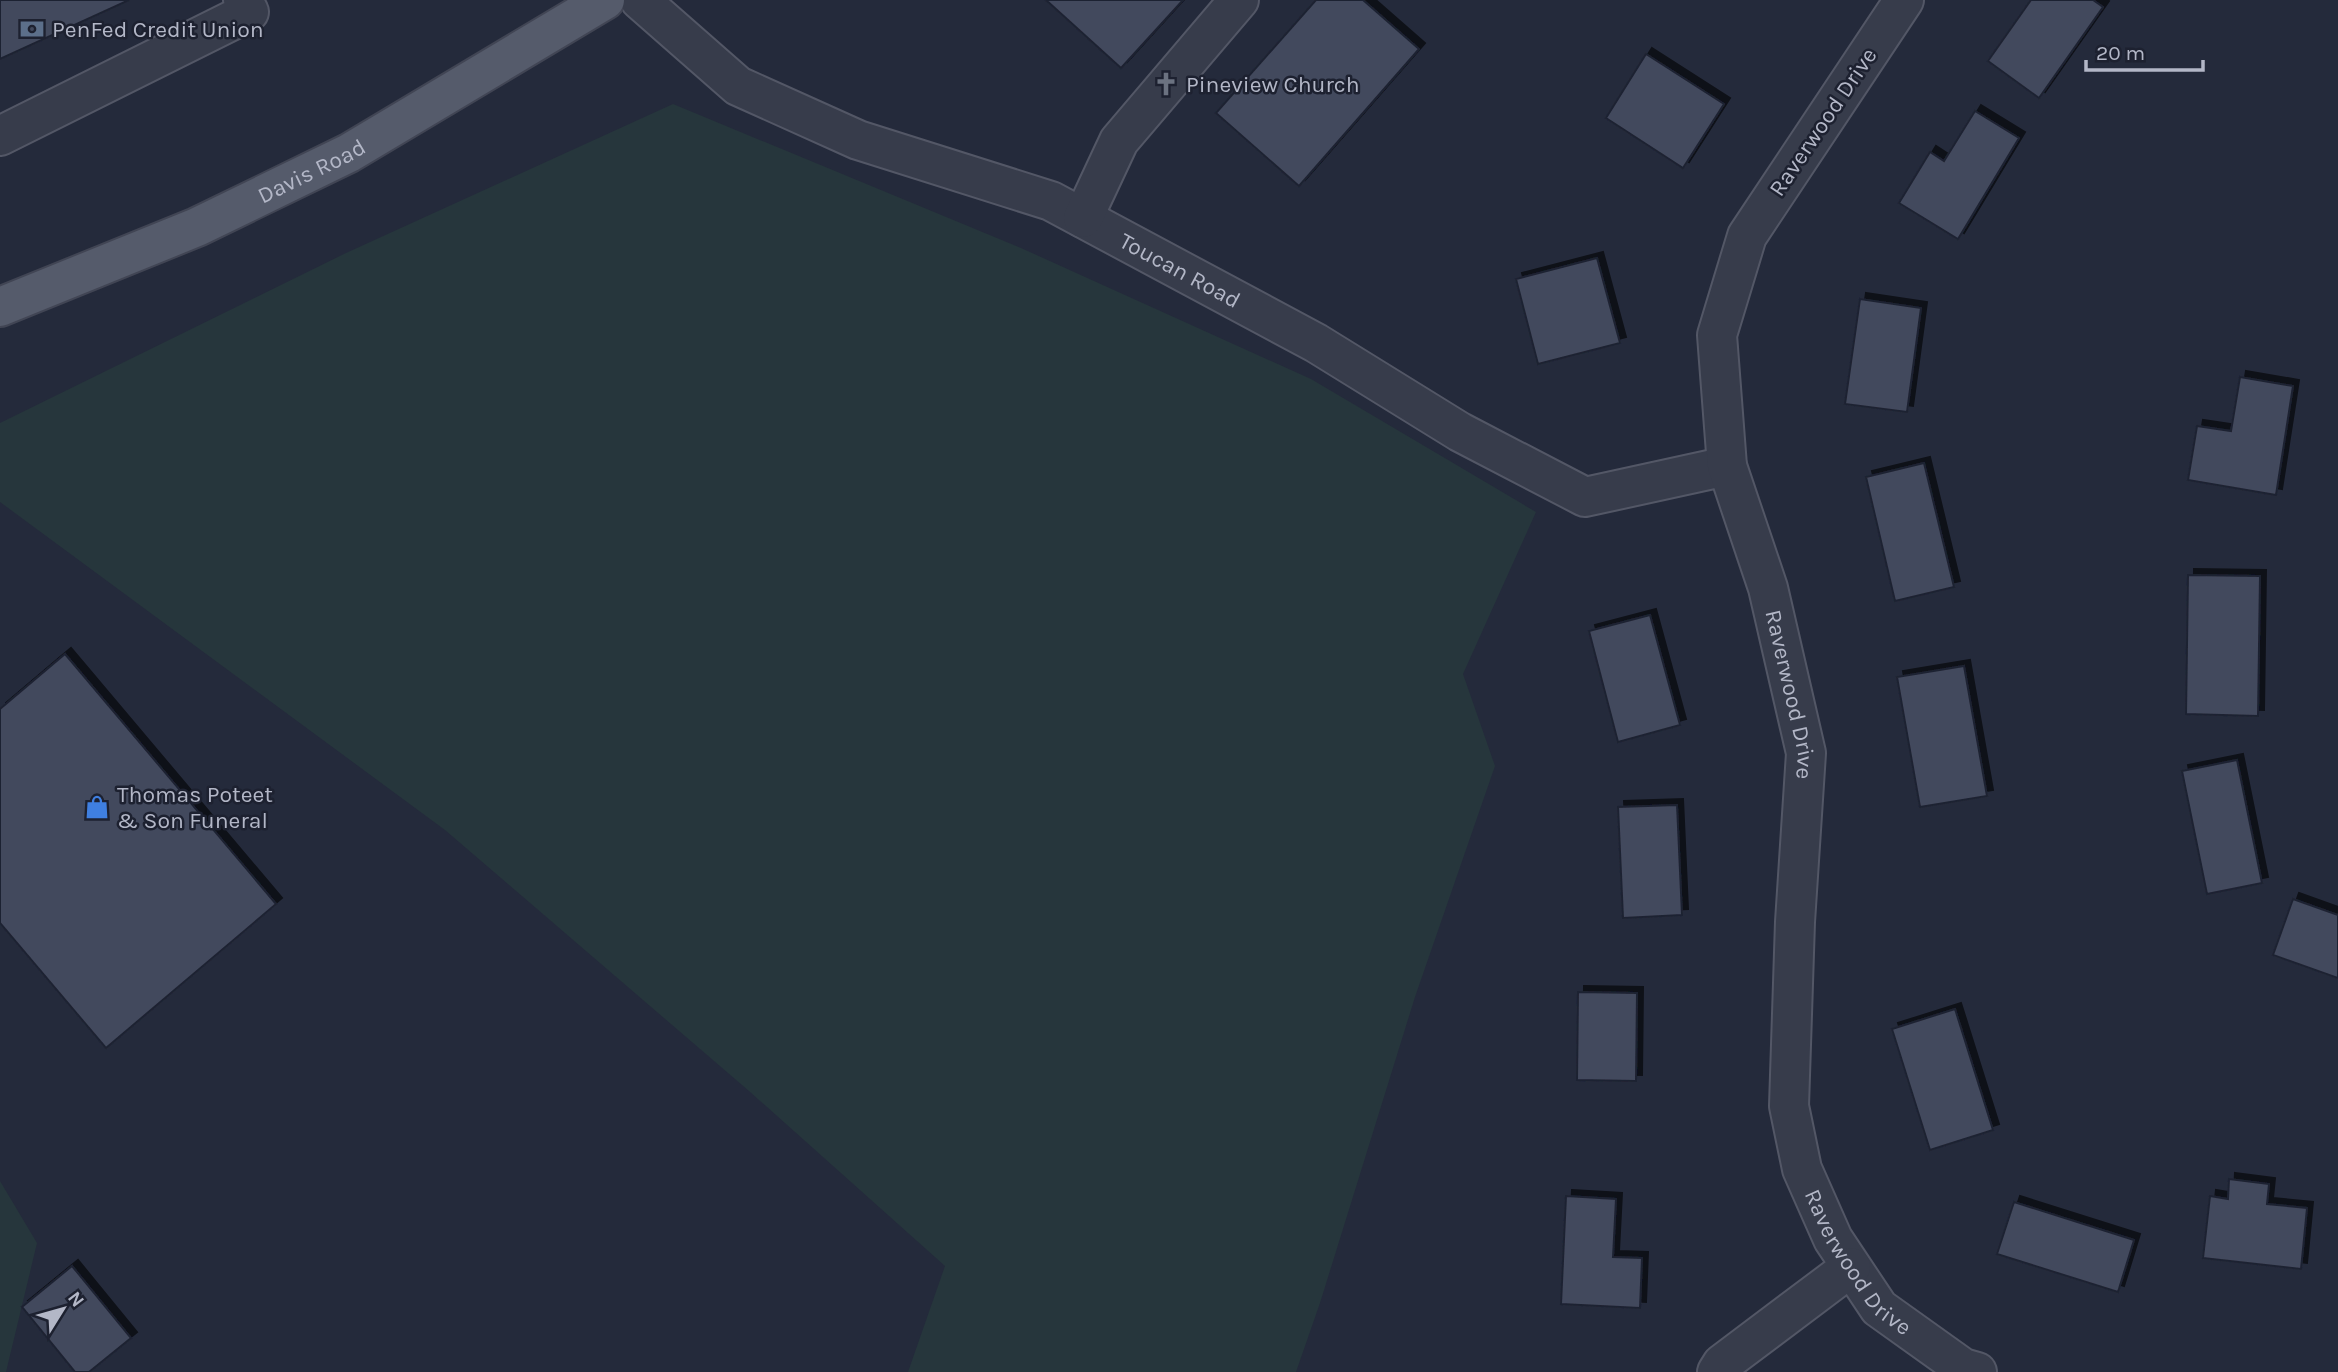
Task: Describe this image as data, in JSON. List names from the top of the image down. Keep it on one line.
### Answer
{"streets":{"main road":["Davis Road"],"street":["Raverwood Drive","Toucan Road"]},"crossings":[["Raverwood Drive","Toucan Road"]],"places":{"bank":["PenFed Credit Union"],"church":["Pineview Church"],"shop":["Thomas Poteet & Son Funeral"]},"scale_bar":"20 m","north":"top right"}
